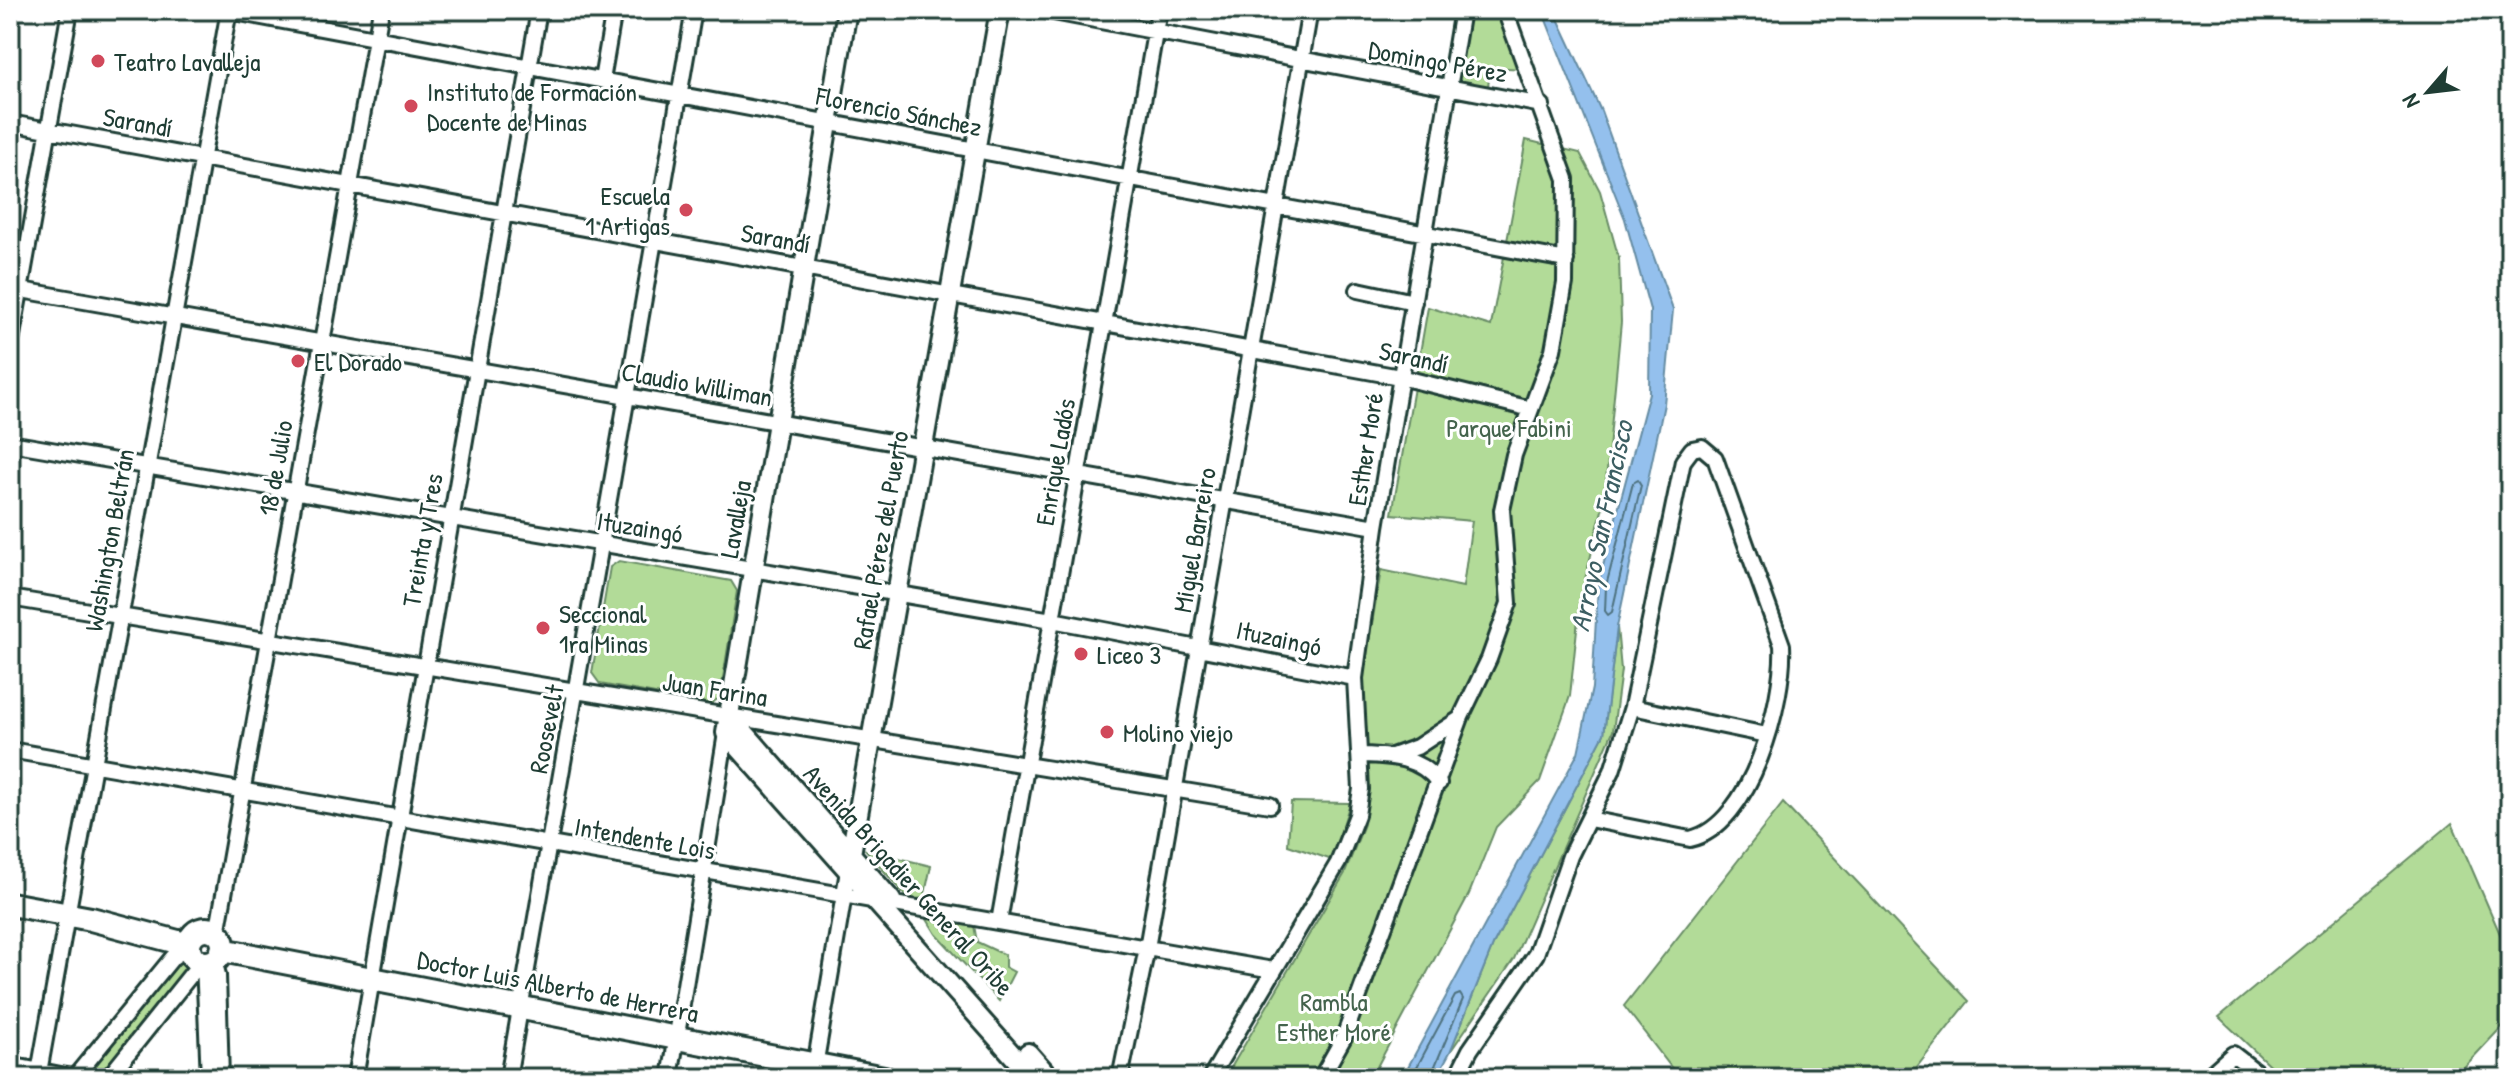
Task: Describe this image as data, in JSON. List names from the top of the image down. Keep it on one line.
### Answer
{"streets":{"highway":["Doctor Luis Alberto de Herrera"],"main road":["Lavalleja","Rafael Pérez del Puerto","Avenida Brigadier General Oribe"],"street":["Domingo Pérez","Florencio Sánchez","Sarandí","Claudio Williman","Esther Moré","Enrique Ladós","18 de Julio","Ituzaingó","Washington Beltrán","Treinta y Tres","Miguel Barreiro","Juan Farina","Roosevelt","Intendente Lois"]},"crossings":[["Domingo Pérez","Esther Moré"],["Domingo Pérez","Enrique Ladós"],["Domingo Pérez","Miguel Barreiro"],["Florencio Sánchez","Esther Moré"],["Florencio Sánchez","Enrique Ladós"],["Florencio Sánchez","18 de Julio"],["Florencio Sánchez","Lavalleja"],["Florencio Sánchez","Washington Beltrán"],["Florencio Sánchez","Treinta y Tres"],["Florencio Sánchez","Rafael Pérez del Puerto"],["Florencio Sánchez","Miguel Barreiro"],["Florencio Sánchez","Roosevelt"],["Sarandí","Esther Moré"],["Sarandí","Enrique Ladós"],["Sarandí","18 de Julio"],["Sarandí","Lavalleja"],["Sarandí","Washington Beltrán"],["Sarandí","Treinta y Tres"],["Sarandí","Rafael Pérez del Puerto"],["Sarandí","Miguel Barreiro"],["Sarandí","Roosevelt"],["Claudio Williman","Esther Moré"],["Claudio Williman","Enrique Ladós"],["Claudio Williman","18 de Julio"],["Claudio Williman","Lavalleja"],["Claudio Williman","Washington Beltrán"],["Claudio Williman","Treinta y Tres"],["Claudio Williman","Rafael Pérez del Puerto"],["Claudio Williman","Miguel Barreiro"],["Claudio Williman","Roosevelt"],["Esther Moré","Ituzaingó"],["Esther Moré","Intendente Lois"],["Enrique Ladós","Ituzaingó"],["Enrique Ladós","Juan Farina"],["Enrique Ladós","Intendente Lois"],["18 de Julio","Ituzaingó"],["18 de Julio","Juan Farina"],["18 de Julio","Intendente Lois"],["18 de Julio","Doctor Luis Alberto de Herrera"],["Lavalleja","Ituzaingó"],["Lavalleja","Juan Farina"],["Lavalleja","Intendente Lois"],["Lavalleja","Avenida Brigadier General Oribe"],["Lavalleja","Doctor Luis Alberto de Herrera"],["Ituzaingó","Washington Beltrán"],["Ituzaingó","Treinta y Tres"],["Ituzaingó","Rafael Pérez del Puerto"],["Ituzaingó","Miguel Barreiro"],["Ituzaingó","Roosevelt"],["Washington Beltrán","Juan Farina"],["Washington Beltrán","Intendente Lois"],["Washington Beltrán","Doctor Luis Alberto de Herrera"],["Treinta y Tres","Juan Farina"],["Treinta y Tres","Intendente Lois"],["Treinta y Tres","Doctor Luis Alberto de Herrera"],["Rafael Pérez del Puerto","Juan Farina"],["Rafael Pérez del Puerto","Intendente Lois"],["Rafael Pérez del Puerto","Avenida Brigadier General Oribe"],["Rafael Pérez del Puerto","Doctor Luis Alberto de Herrera"],["Miguel Barreiro","Juan Farina"],["Miguel Barreiro","Intendente Lois"],["Juan Farina","Roosevelt"],["Juan Farina","Avenida Brigadier General Oribe"],["Roosevelt","Intendente Lois"],["Roosevelt","Doctor Luis Alberto de Herrera"],["Intendente Lois","Avenida Brigadier General Oribe"]],"water":["Arroyo San Francisco"],"parks":["Parque Fabini","Rambla Esther Moré"],"places":["Teatro Lavalleja","Instituto de Formación Docente de Minas","Escuela 1 Artigas","El Dorado","Seccional 1ra Minas","Liceo 3","Molino viejo"],"north":"bottom left"}
